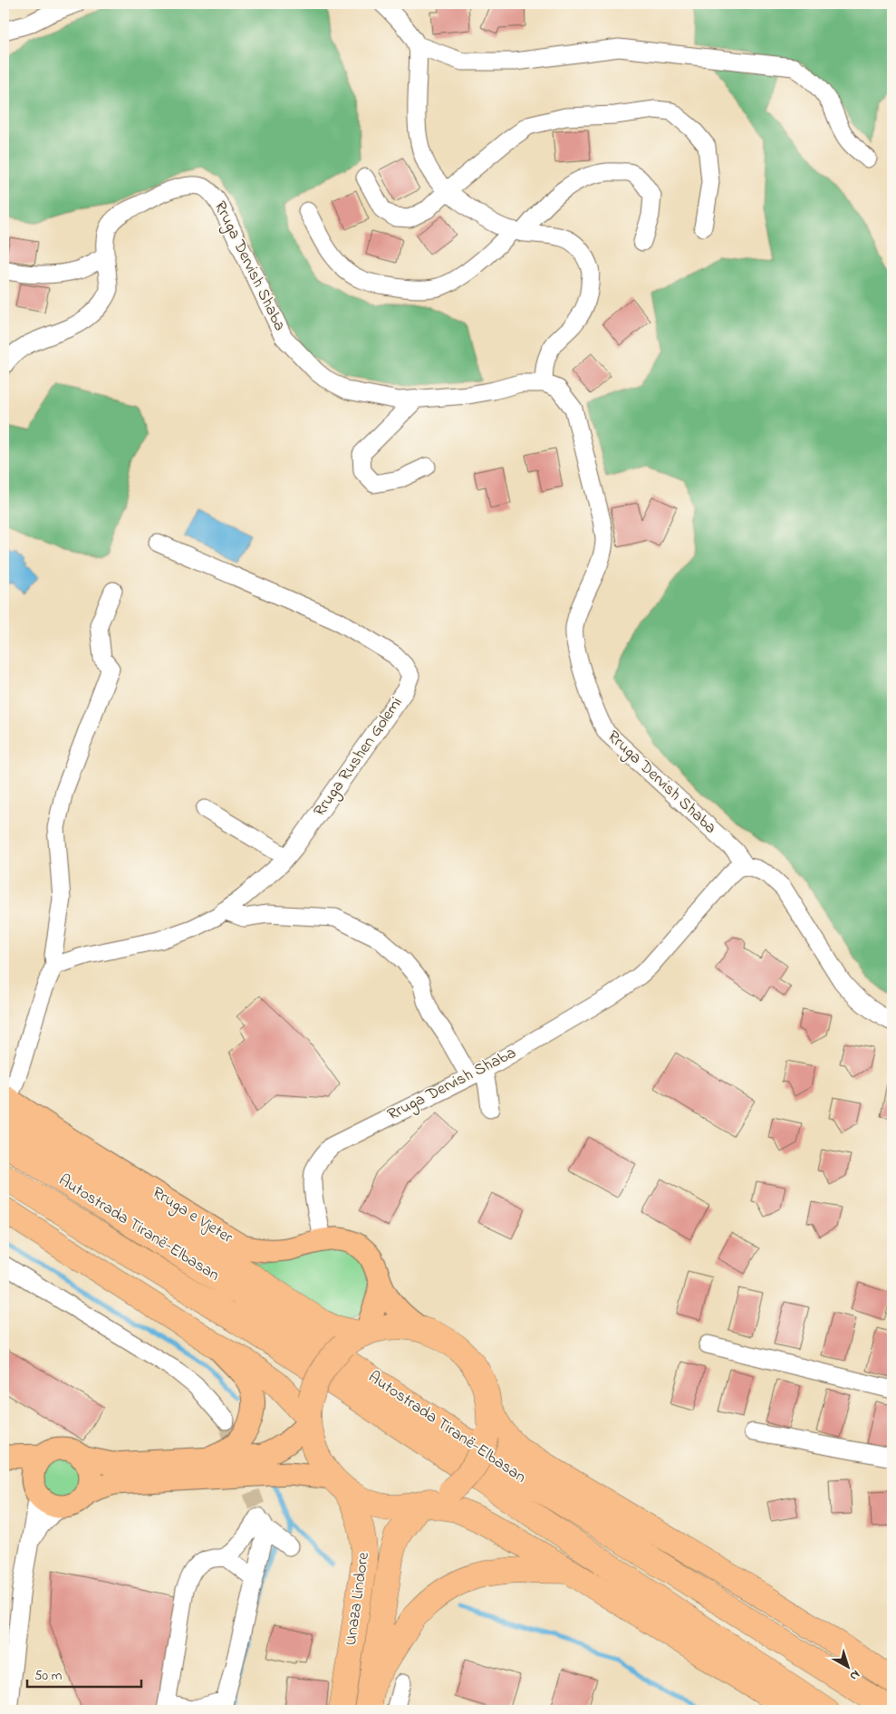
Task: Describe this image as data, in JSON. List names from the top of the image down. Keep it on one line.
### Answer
{"streets":{"highway":["Autostrada Tiranë-Elbasan","Unaza Lindore"],"main road":["Rruga e Vjeter"],"street":["Rruga Dervish Shaba","Rruga Rushen Golemi"]},"crossings":[["Rruga Dervish Shaba","Rruga e Vjeter"]],"scale_bar":"50 m","north":"bottom right"}
